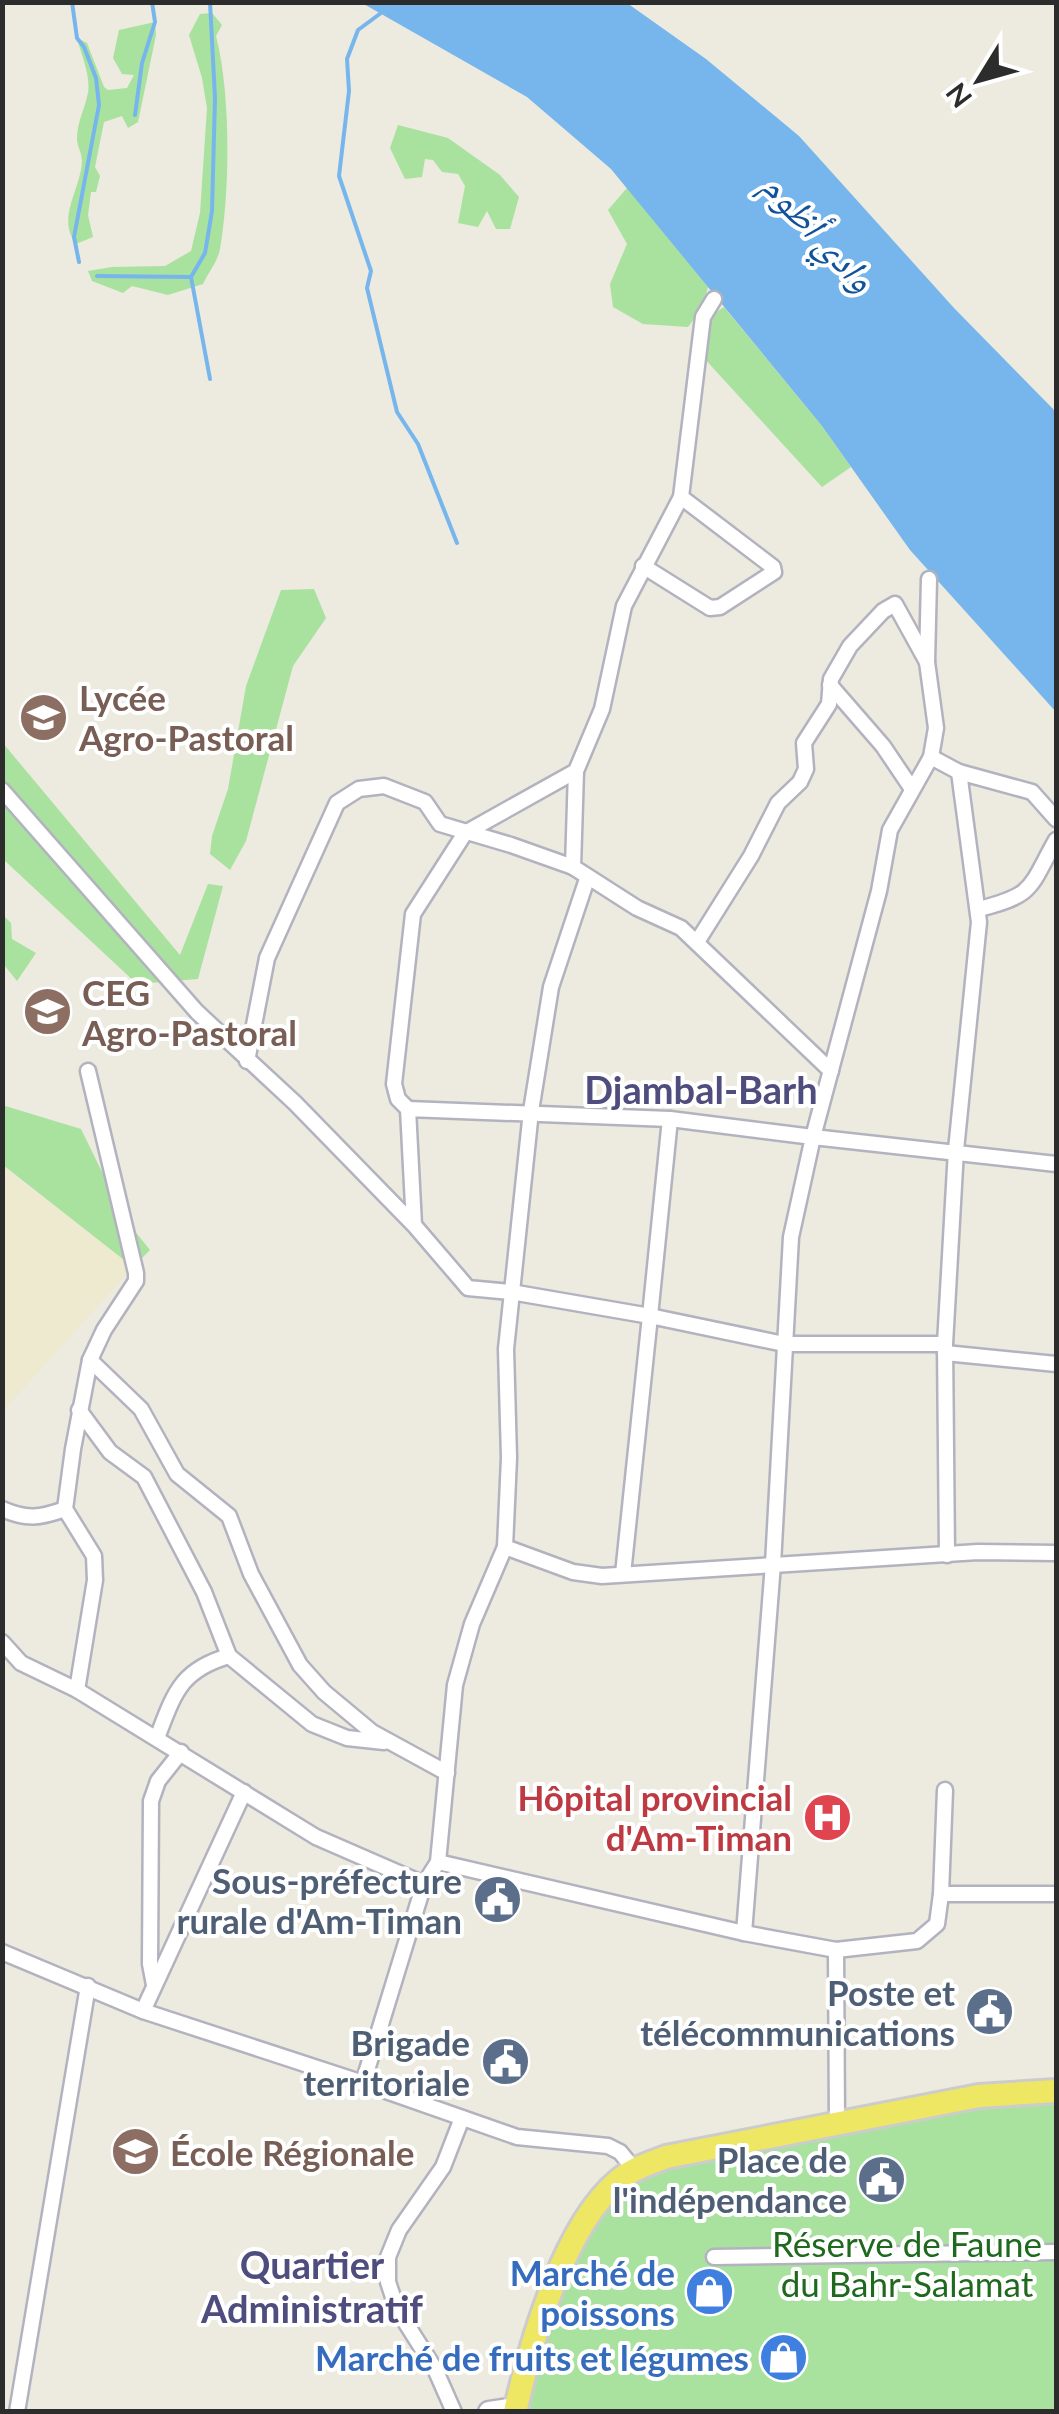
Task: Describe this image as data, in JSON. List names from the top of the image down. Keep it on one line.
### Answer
{"districts":["Djambal-Barh","Quartier Administratif"],"water":["وادي أظوم"],"parks":["Réserve de Faune du Bahr-Salamat"],"places":{"school or university":["Lycée Agro-Pastoral","CEG Agro-Pastoral","École Régionale"],"hospital":["Hôpital provincial d'Am-Timan"],"public building":["Sous-préfecture rurale d'Am-Timan","Poste et télécommunications","Brigade territoriale","Place de l'indépendance"],"shop":["Marché de poissons","Marché de fruits et légumes"]},"north":"bottom left"}
